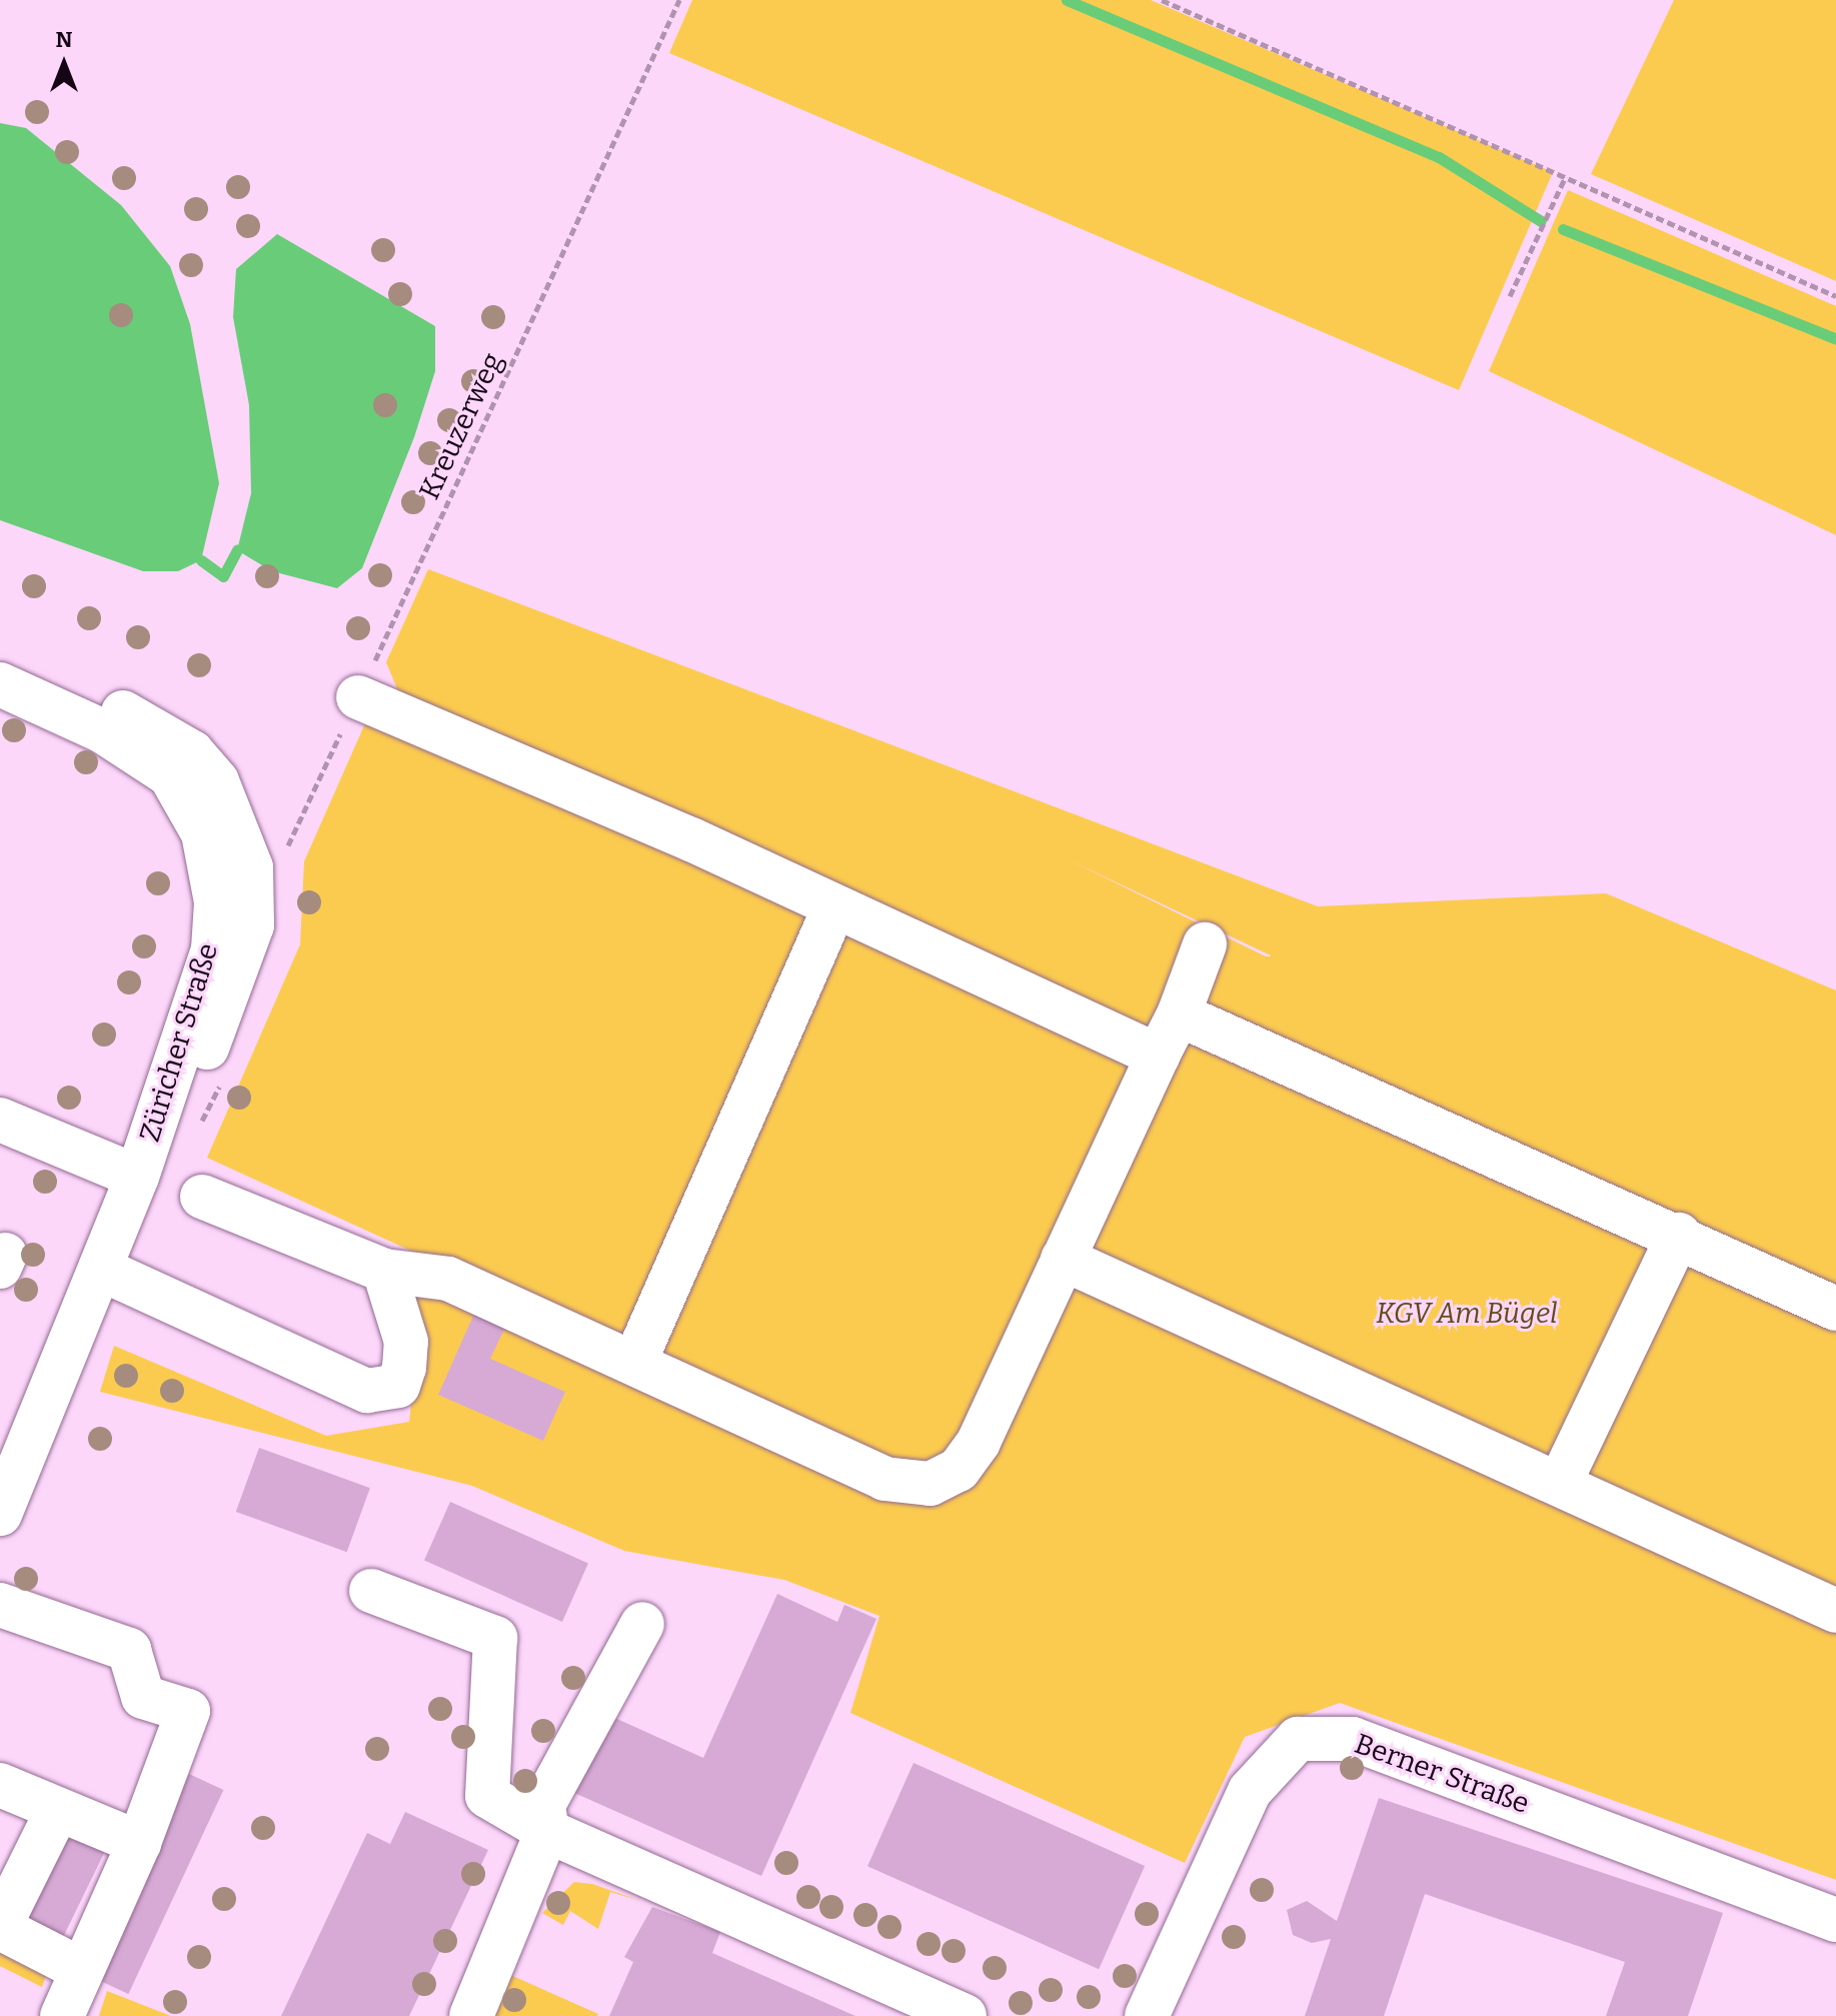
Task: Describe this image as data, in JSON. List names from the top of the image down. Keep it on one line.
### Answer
{"streets":{"street":["Züricher Straße","Berner Straße"],"path":["Kreuzerweg"]},"parks":["KGV Am Bügel"],"north":"top"}
